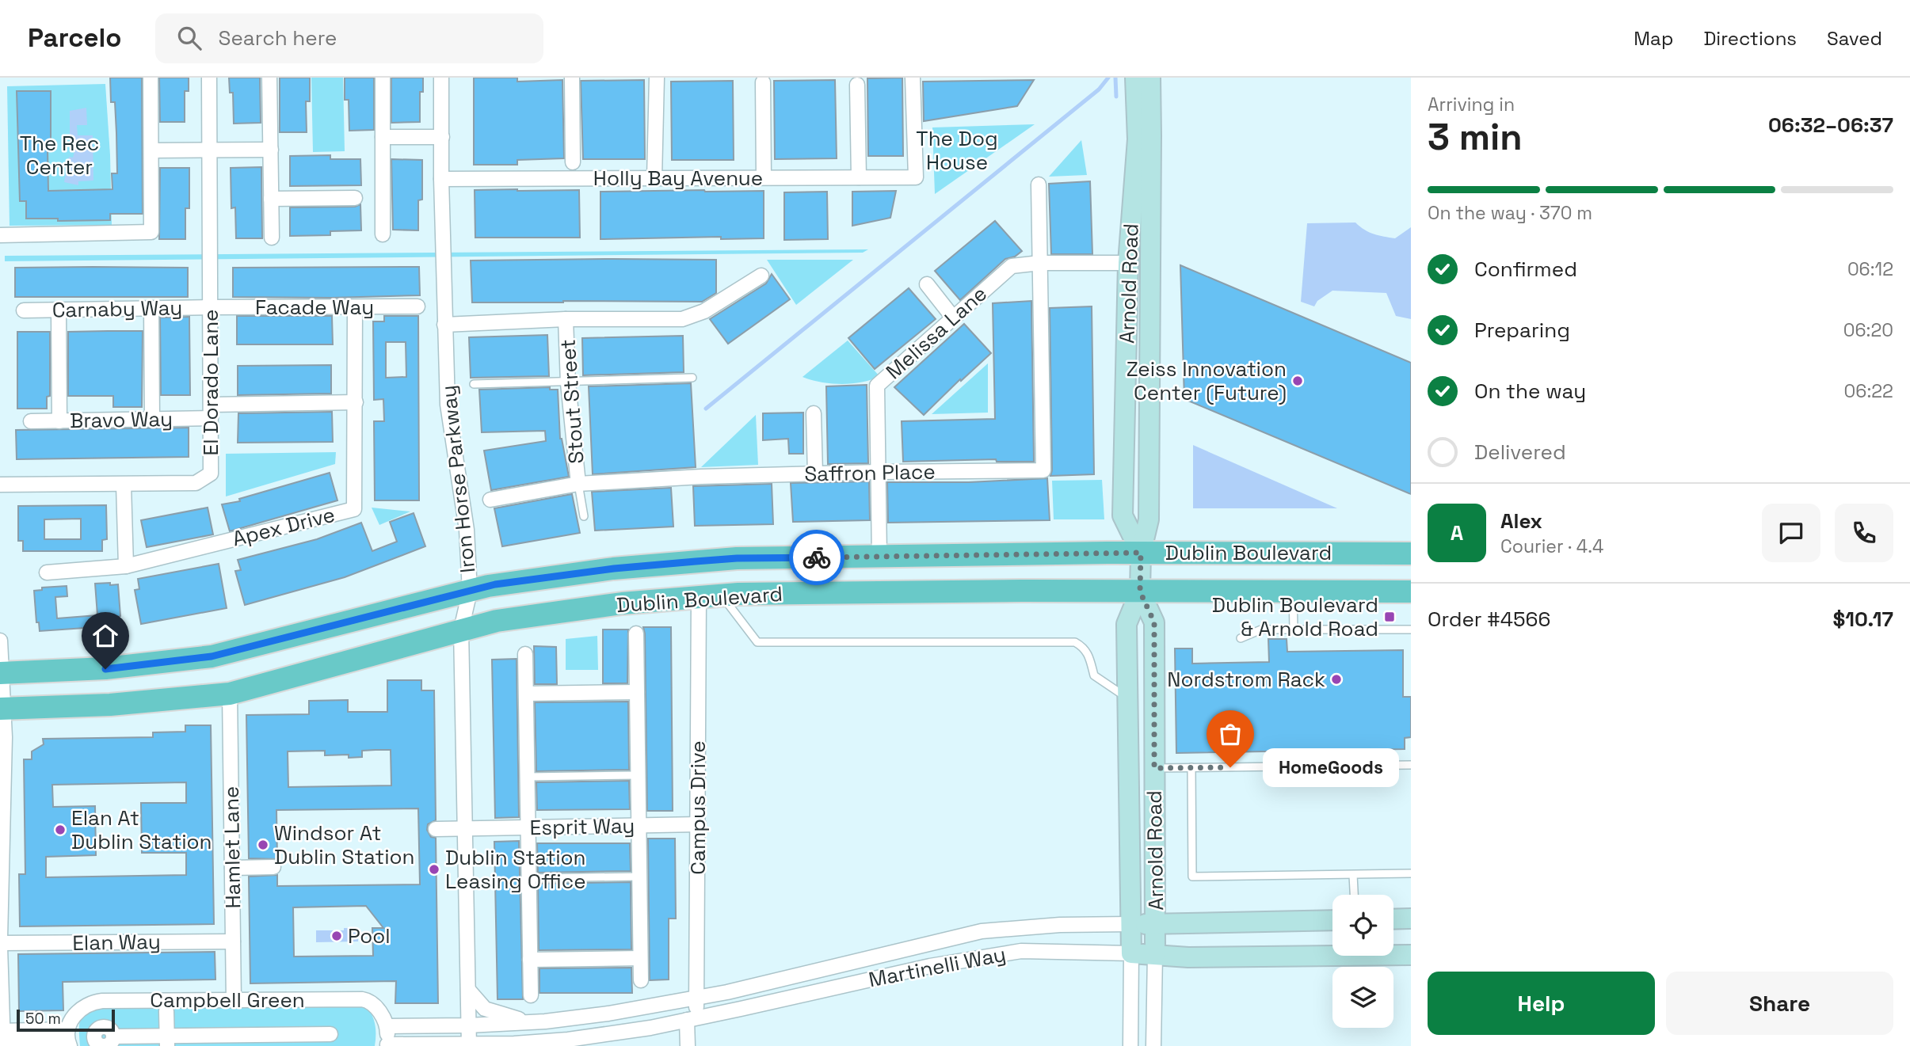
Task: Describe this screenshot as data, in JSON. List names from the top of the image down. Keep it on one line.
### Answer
{"streets":{"main road":["Dublin Boulevard"],"street":["Holly Bay Avenue","Arnold Road","Facade Way","Carnaby Way","Melissa Lane","El Dorado Lane","Stout Street","Bravo Way","Saffron Place","Iron Horse Parkway","Apex Drive","Campus Drive","Esprit Way","Hamlet Lane","Elan Way","Martinelli Way","Campbell Green"]},"crossings":[["Holly Bay Avenue","Iron Horse Parkway"],["Arnold Road","Melissa Lane"],["Arnold Road","Dublin Boulevard"],["Arnold Road","Martinelli Way"],["Facade Way","Carnaby Way"],["Facade Way","El Dorado Lane"],["Facade Way","Apex Drive"],["Carnaby Way","El Dorado Lane"],["Melissa Lane","Saffron Place"],["Melissa Lane","Dublin Boulevard"],["El Dorado Lane","Bravo Way"],["Stout Street","Saffron Place"],["Bravo Way","Apex Drive"],["Iron Horse Parkway","Dublin Boulevard"],["Iron Horse Parkway","Esprit Way"],["Iron Horse Parkway","Martinelli Way"],["Dublin Boulevard","Campus Drive"],["Dublin Boulevard","Hamlet Lane"],["Campus Drive","Esprit Way"],["Campus Drive","Martinelli Way"],["Hamlet Lane","Elan Way"],["Hamlet Lane","Campbell Green"]],"parks":["The Dog House","The Rec Center"],"places":{"other":["Zeiss Innovation Center (Future)","Nordstrom Rack","HomeGoods","Elan At Dublin Station","Windsor At Dublin Station","Dublin Station Leasing Office","Pool"],"transit":["Dublin Boulevard & Arnold Road"]},"scale_bar":"50 m","page":{"header":"Parcelo","search":"Search here","nav":["Map","Directions","Saved"],"heading":["3 min","Arriving in","06:32–06:37"],"panel":["Alex","Courier · 4.4","Order #4566","$10.17"],"bar":"On the way · 370 m","list":[["Confirmed","06:12"],["Preparing","06:20"],["On the way","06:22"],"Delivered"],"round":"A","bubble":"HomeGoods","buttons":["Help","Share"],"scale":"50 m"}}
